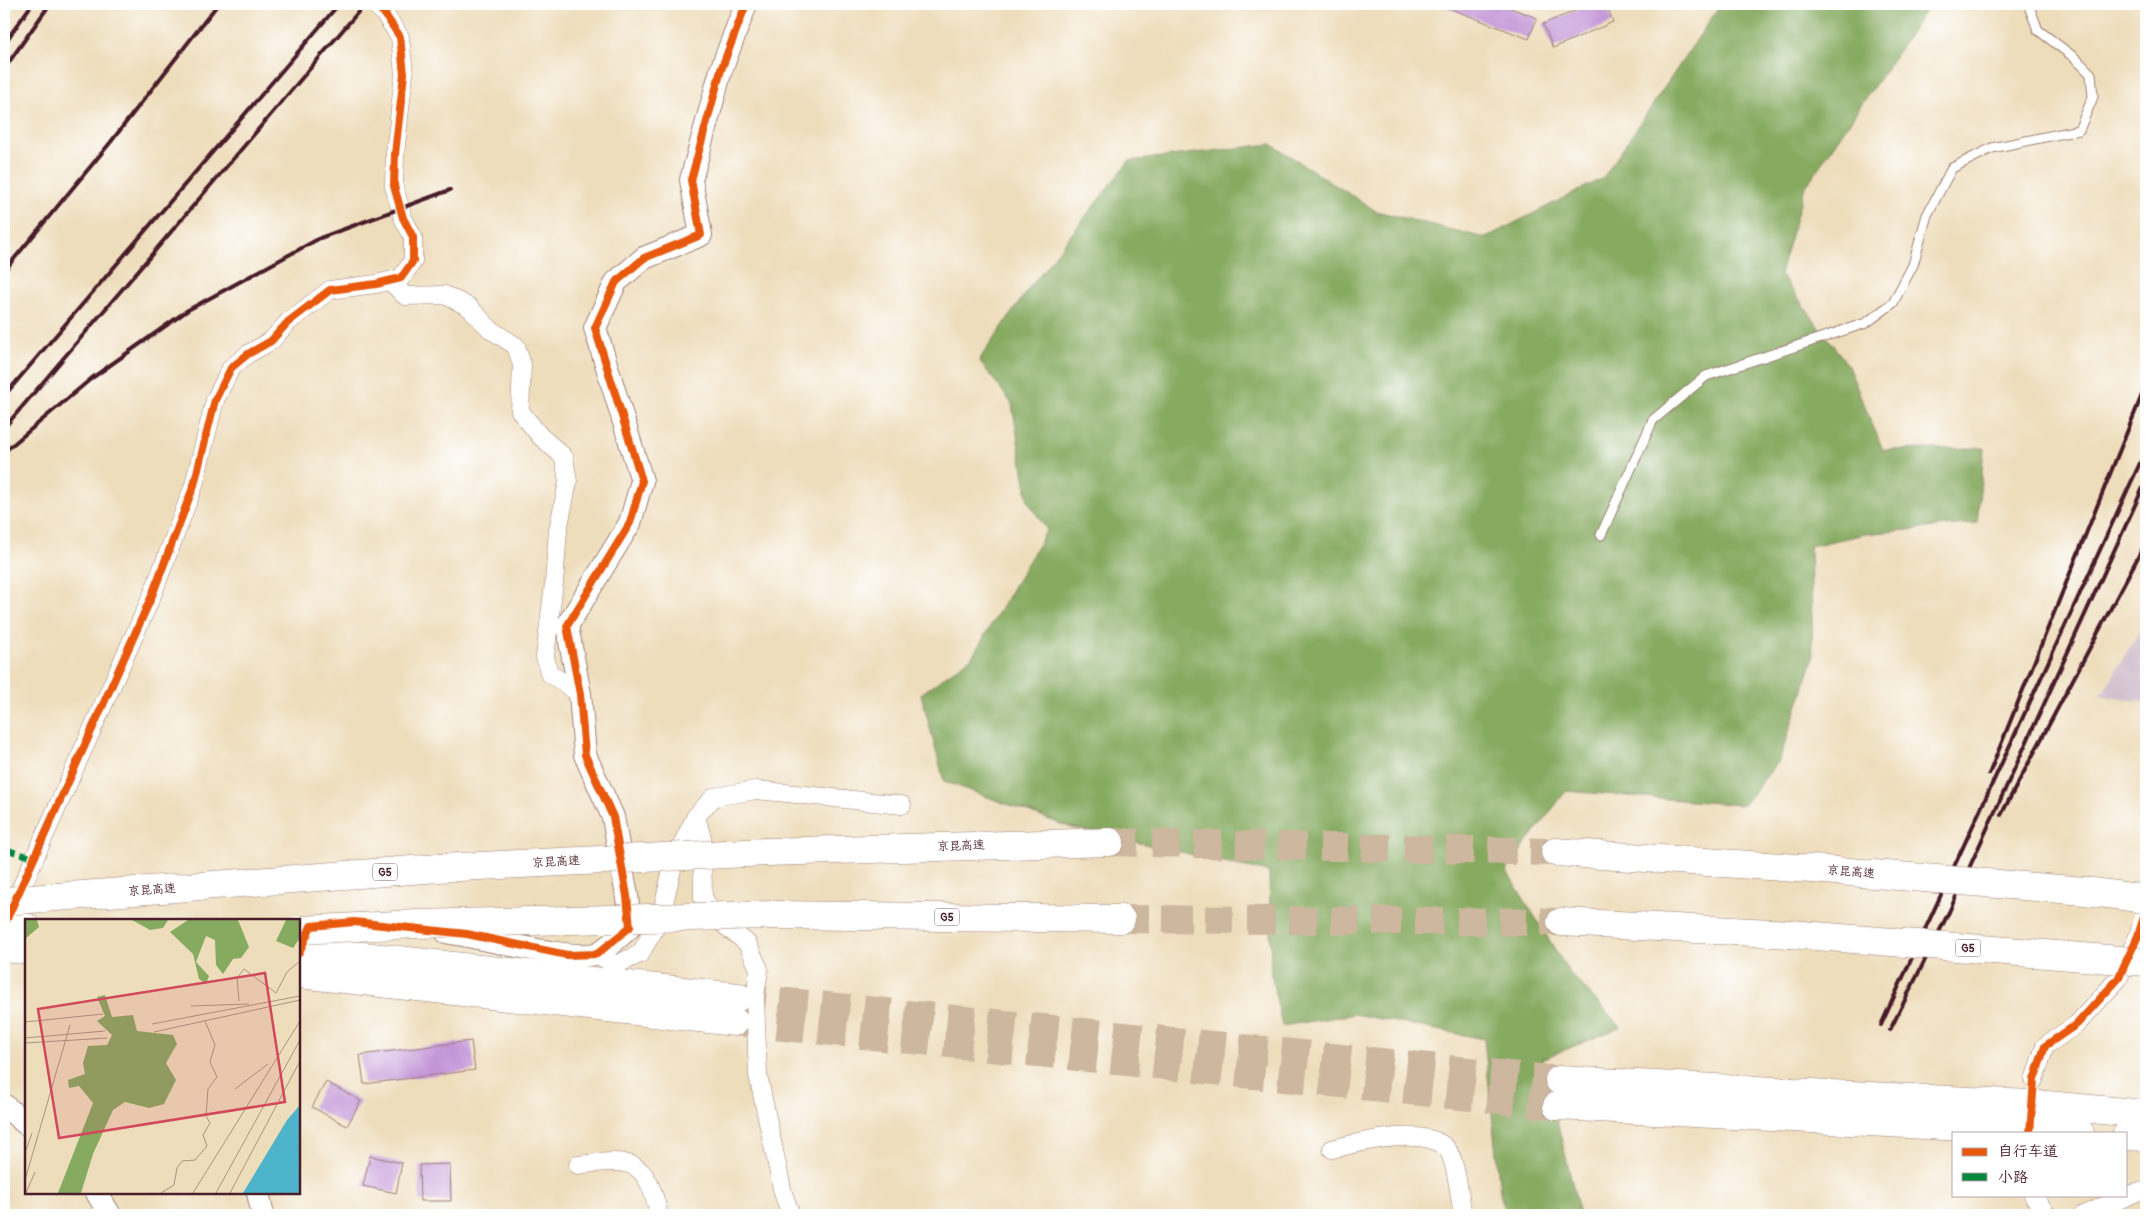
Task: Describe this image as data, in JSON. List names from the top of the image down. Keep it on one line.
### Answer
{"streets":{"highway":["京昆高速","G5"]},"legend":["自行车道","小路"]}
